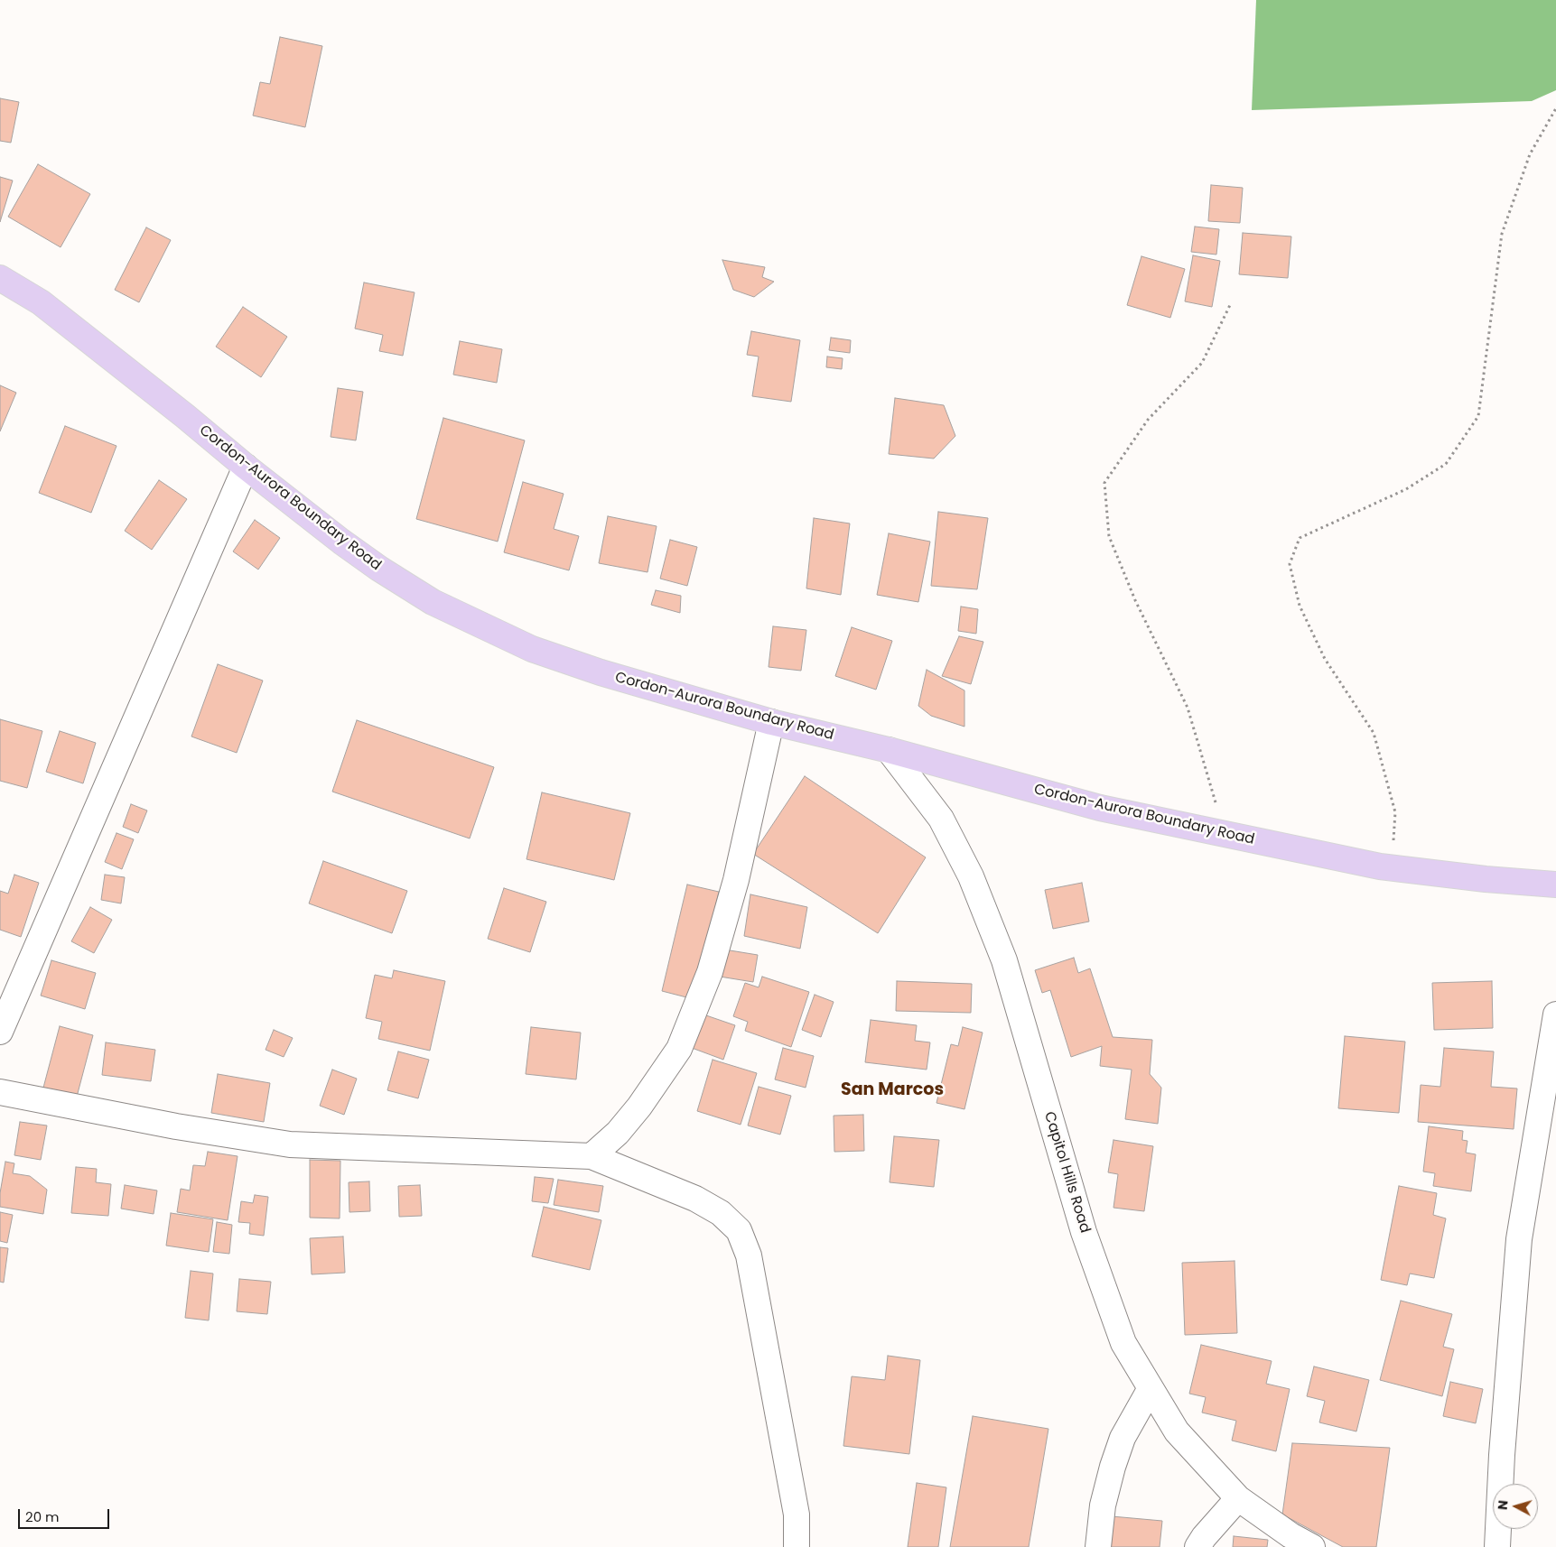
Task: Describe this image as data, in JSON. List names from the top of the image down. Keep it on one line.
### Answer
{"streets":{"main road":["Cordon-Aurora Boundary Road"],"street":["Capitol Hills Road"]},"crossings":[["Cordon-Aurora Boundary Road","Capitol Hills Road"]],"districts":["San Marcos"],"scale_bar":"20 m","north":"left"}
